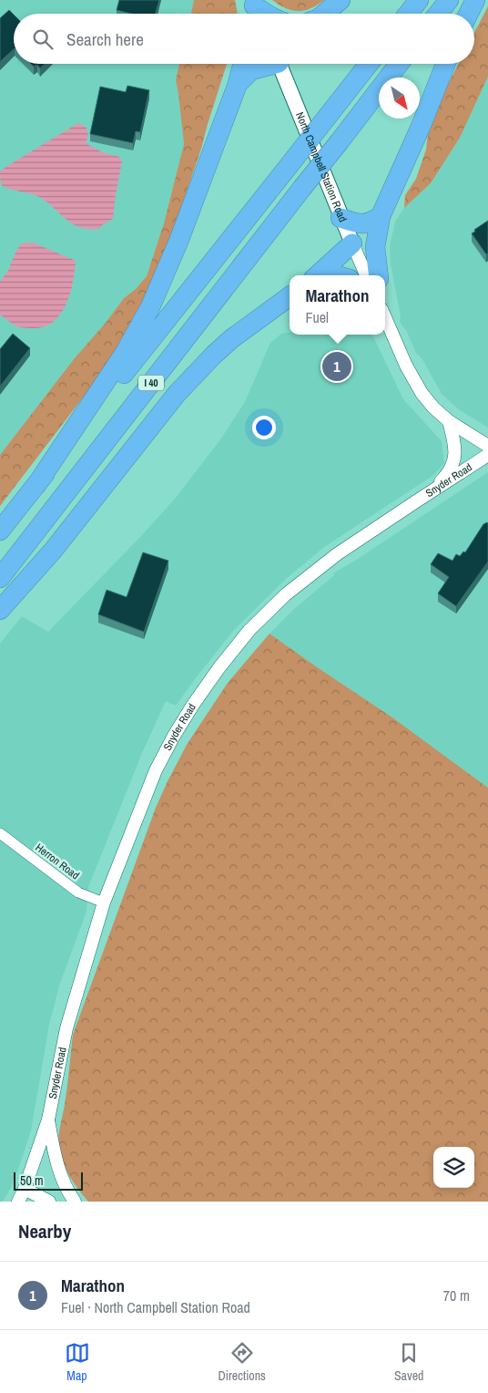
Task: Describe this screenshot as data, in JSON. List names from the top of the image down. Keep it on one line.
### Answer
{"streets":{"highway":["I 40"],"main road":["North Campbell Station Road"],"street":["Snyder Road","Herron Road"]},"crossings":[["Snyder Road","Herron Road"]],"scale_bar":"50 m","north":"bottom right","page":{"search":"Search here","popup":["Marathon","Fuel"],"pins":"1","scale":"50 m","heading":"Nearby","list":[{"mark":"1","name":"Marathon","note":"Fuel · North Campbell Station Road","value":"70 m"}],"nav":["Map","Directions","Saved"]}}
